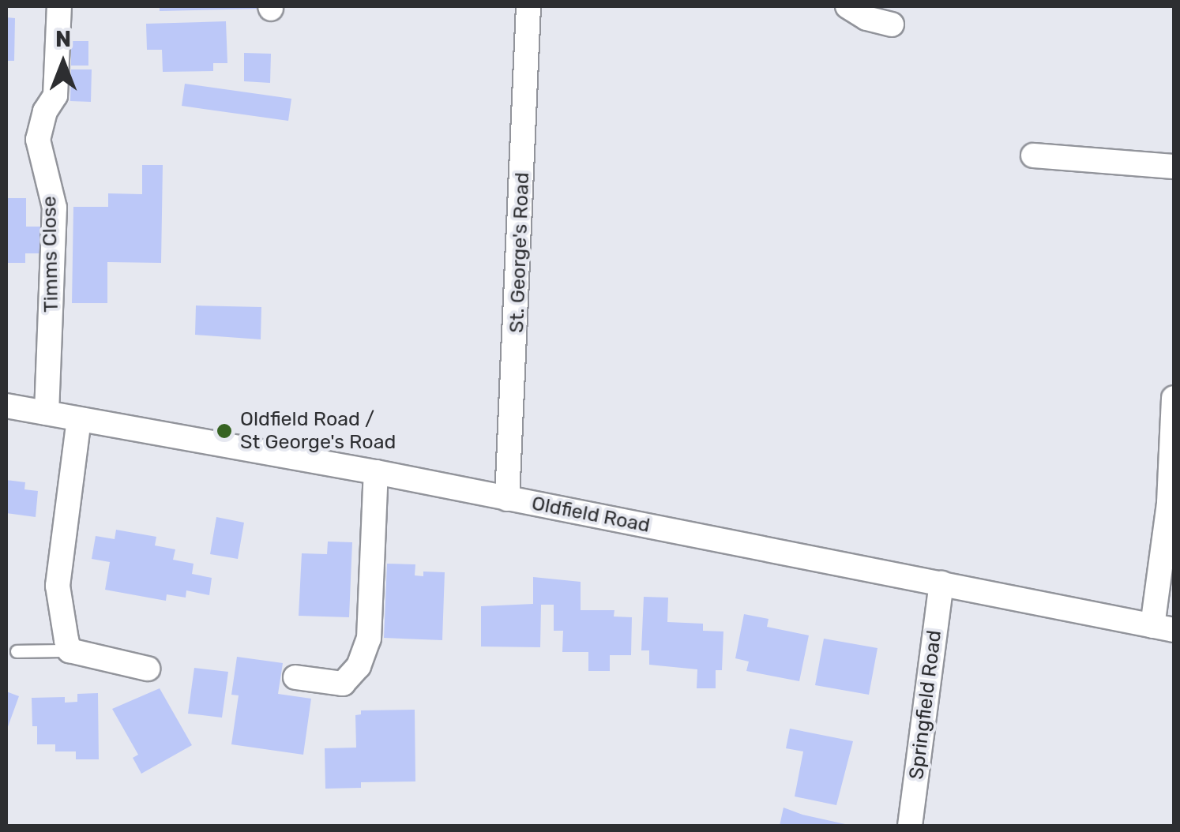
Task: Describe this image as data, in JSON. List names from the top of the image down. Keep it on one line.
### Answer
{"streets":{"street":["St. George's Road","Timms Close","Oldfield Road","Springfield Road"]},"crossings":[["St. George's Road","Oldfield Road"],["Timms Close","Oldfield Road"],["Oldfield Road","Springfield Road"]],"places":["Oldfield Road / St George's Road"],"north":"top"}
